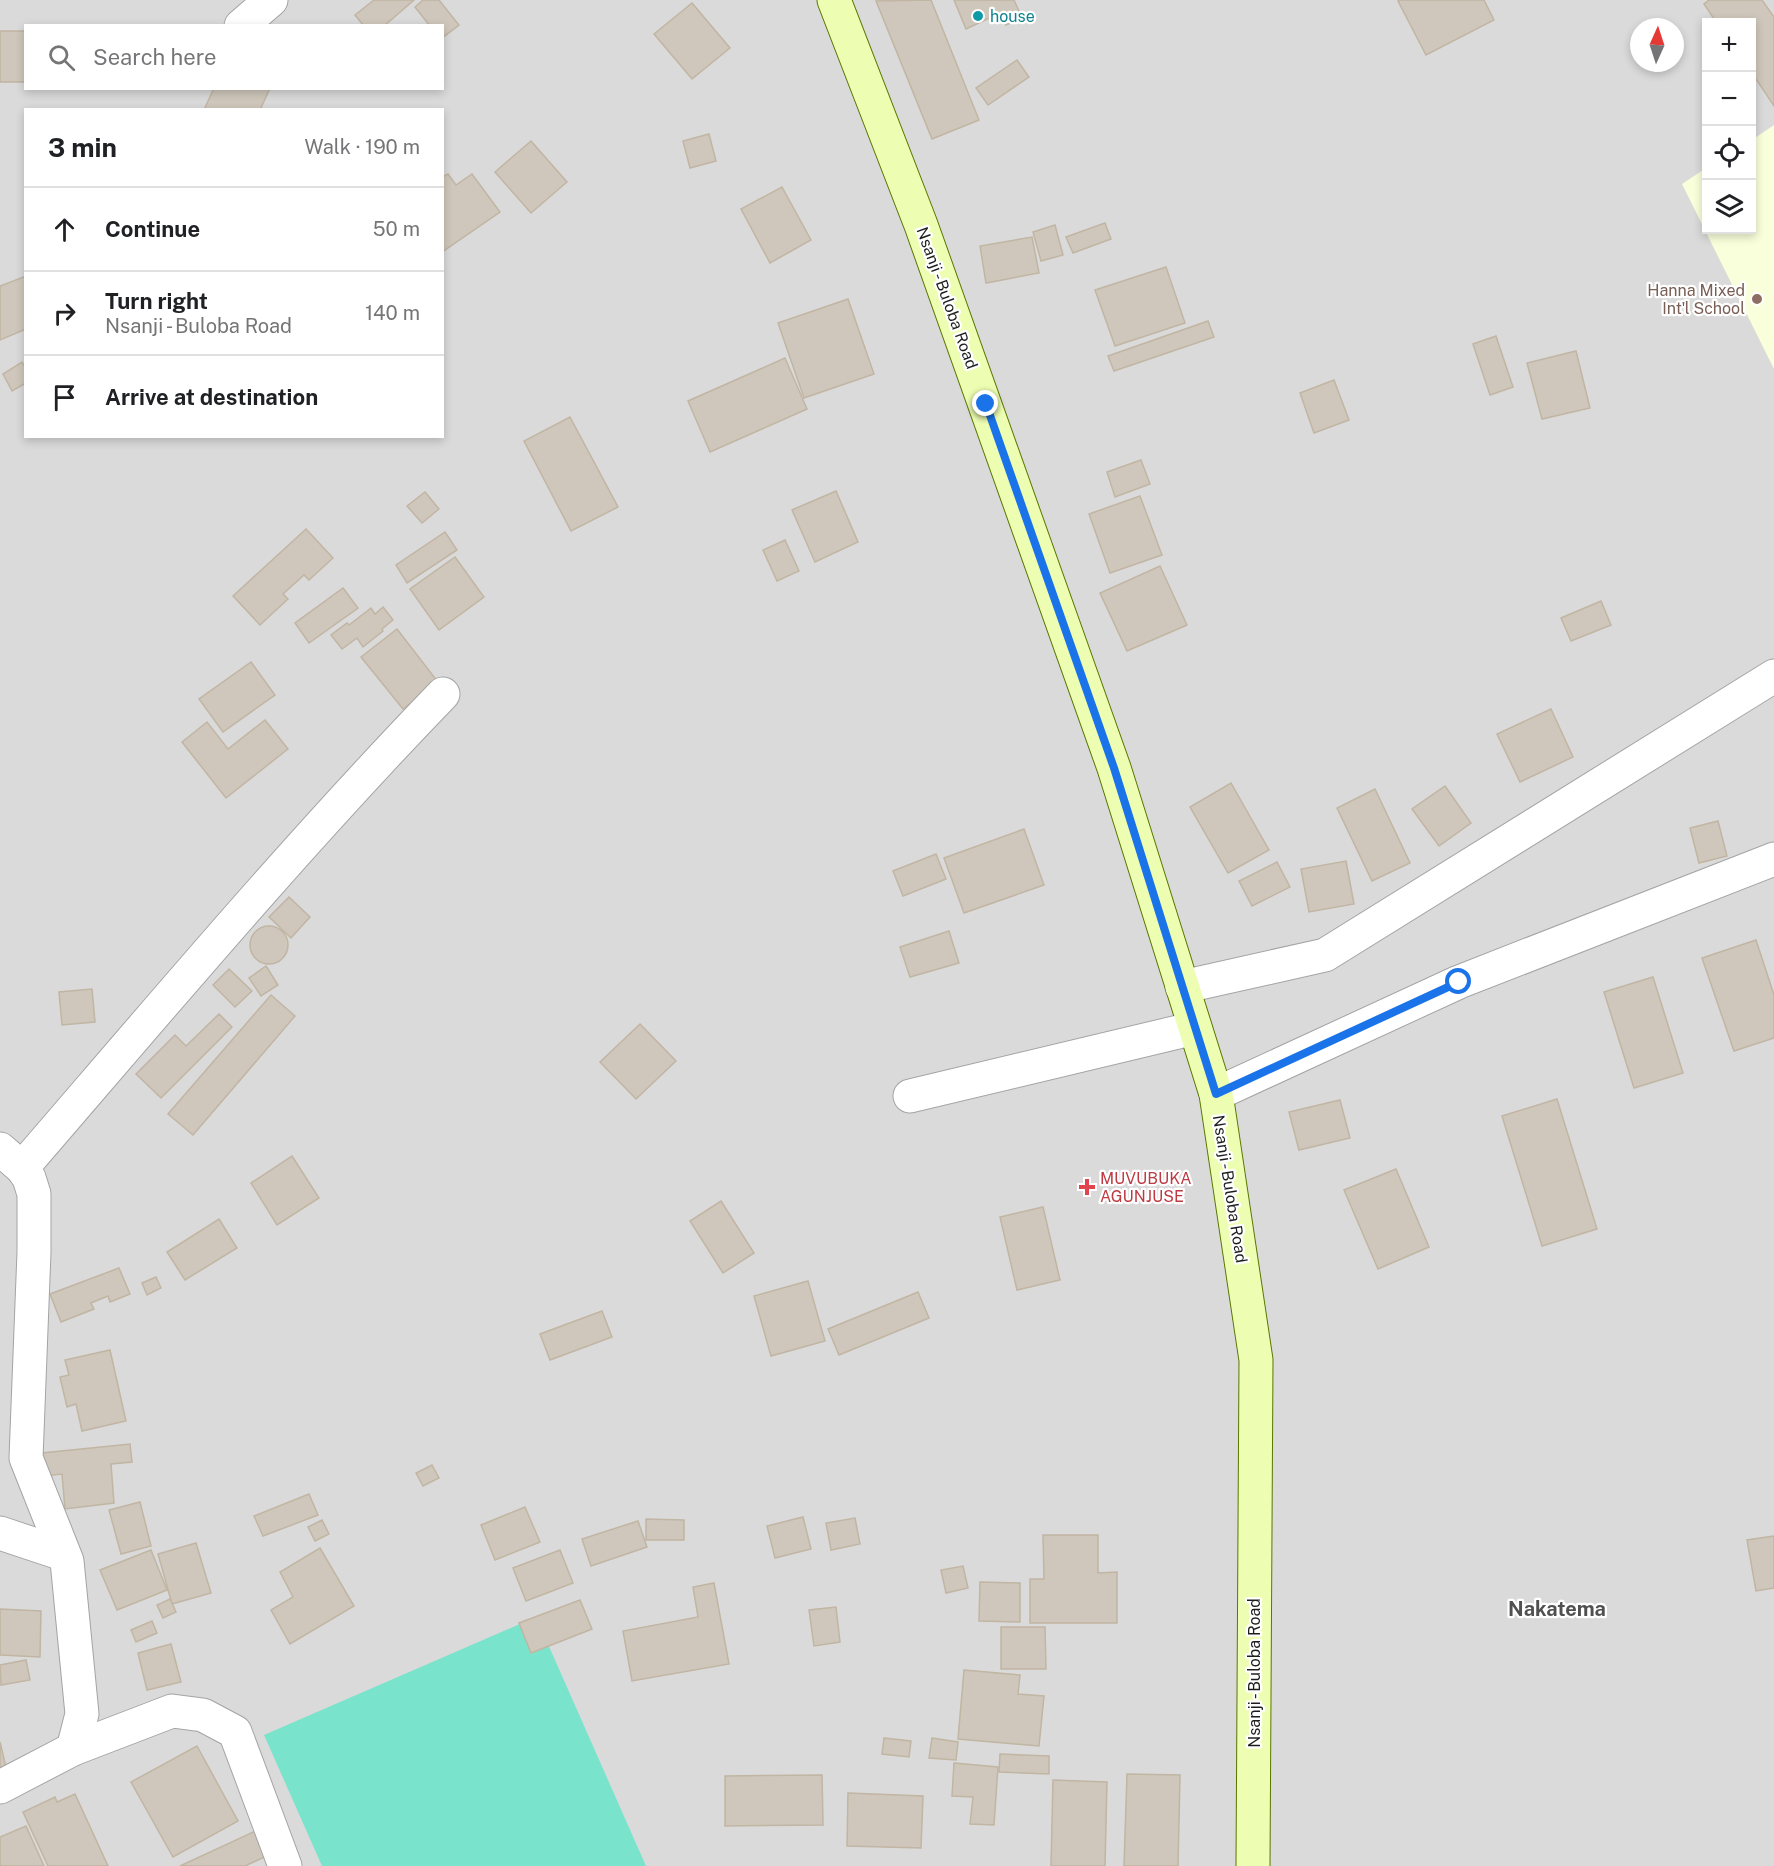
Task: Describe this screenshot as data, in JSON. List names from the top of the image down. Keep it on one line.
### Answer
{"streets":{"main road":["Nsanji - Buloba Road"]},"districts":["Nakatema"],"places":{"other":["house","Hanna Mixed Int'l School"],"health":["MUVUBUKA AGUNJUSE"]},"north":"top","page":{"map_buttons":["+","−"],"search":"Search here","heading":["3 min","Walk · 190 m"],"list":[["Continue","50 m"],["Turn right","Nsanji - Buloba Road","140 m"],"Arrive at destination"]}}
